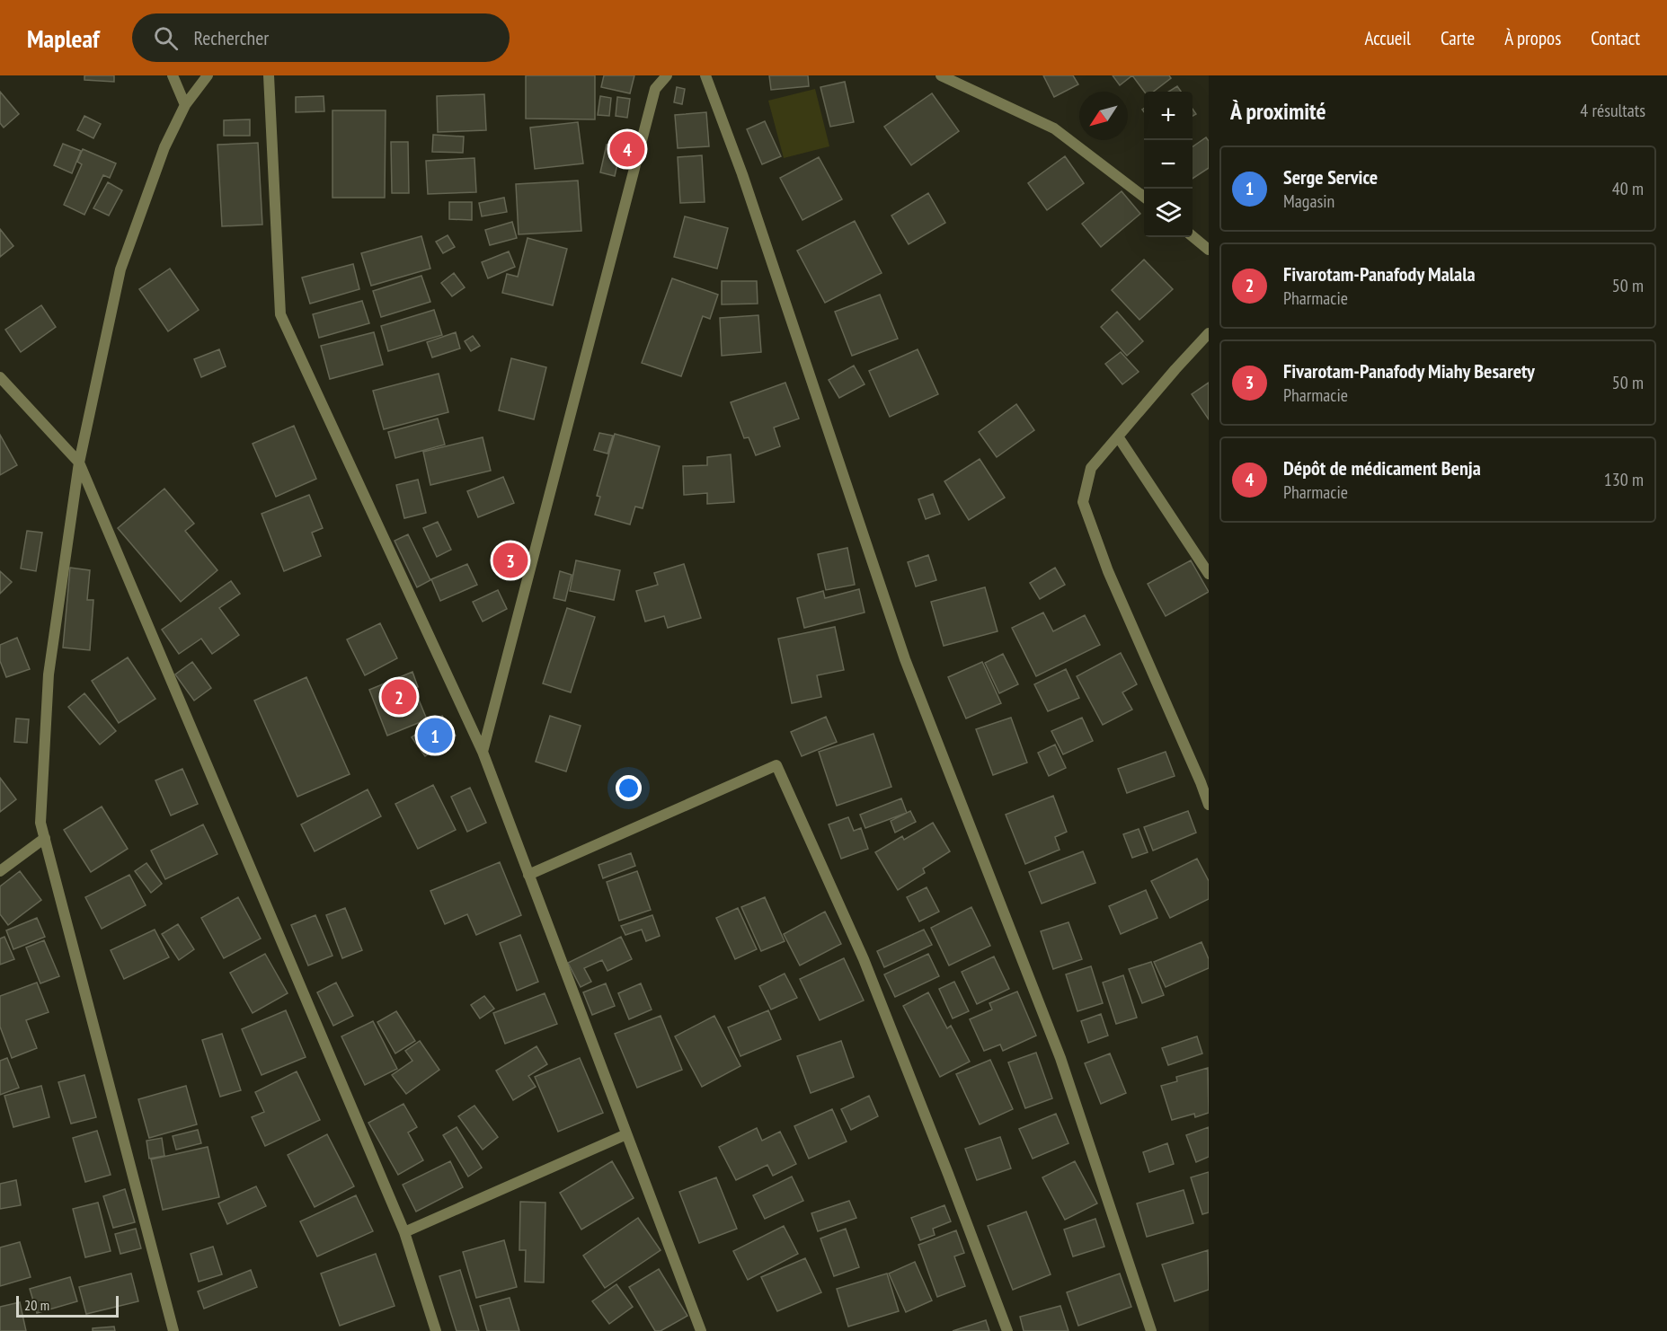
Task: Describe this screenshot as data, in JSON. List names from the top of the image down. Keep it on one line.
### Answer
{"scale_bar":"20 m","north":"bottom left","page":{"header":"Mapleaf","search":"Rechercher","nav":["Accueil","Carte","À propos","Contact"],"heading":["À proximité","4 résultats"],"map_buttons":["+","−"],"pins":["4","3","2","1"],"list":[{"mark":"1","name":"Serge Service","note":"Magasin","value":"40 m"},{"mark":"2","name":"Fivarotam-Panafody Malala","note":"Pharmacie","value":"50 m"},{"mark":"3","name":"Fivarotam-Panafody Miahy Besarety","note":"Pharmacie","value":"50 m"},{"mark":"4","name":"Dépôt de médicament Benja","note":"Pharmacie","value":"130 m"}],"scale":"20 m"}}
